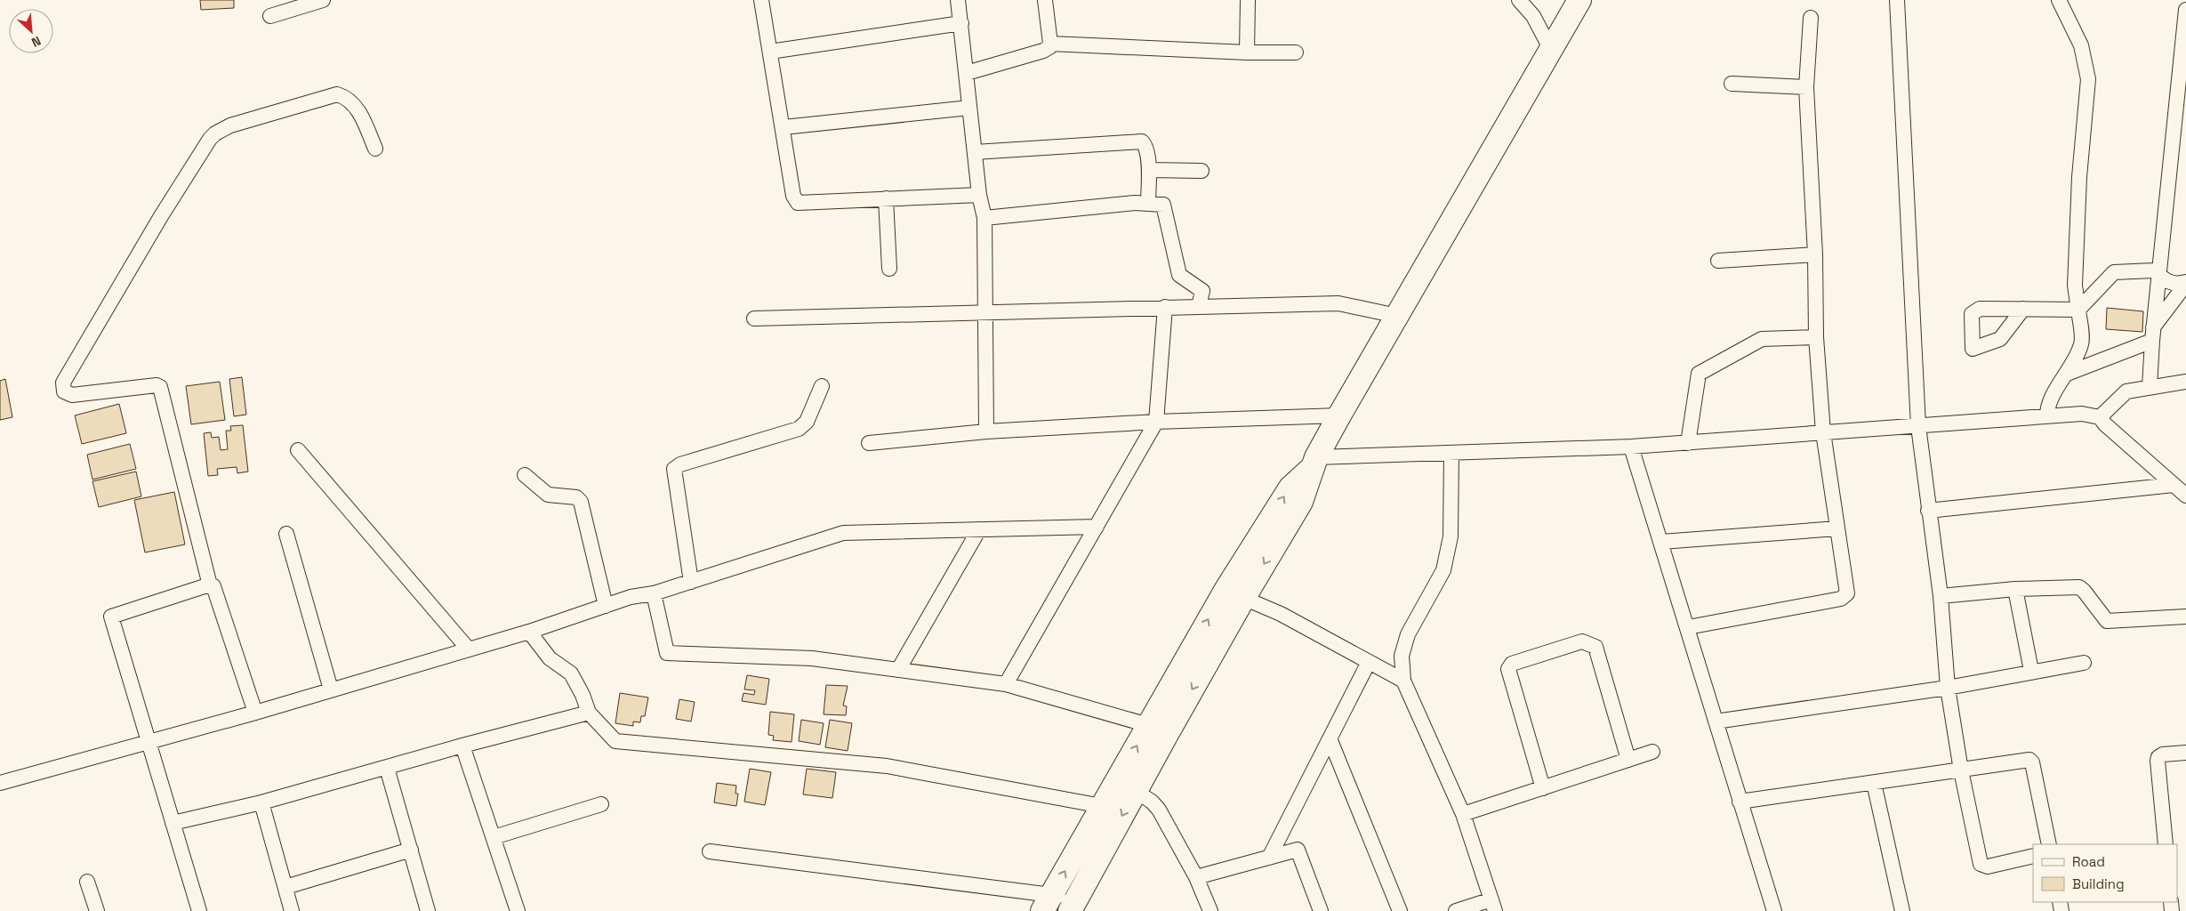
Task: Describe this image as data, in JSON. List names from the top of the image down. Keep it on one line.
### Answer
{"legend":["Road","Building"],"north":"bottom right"}
